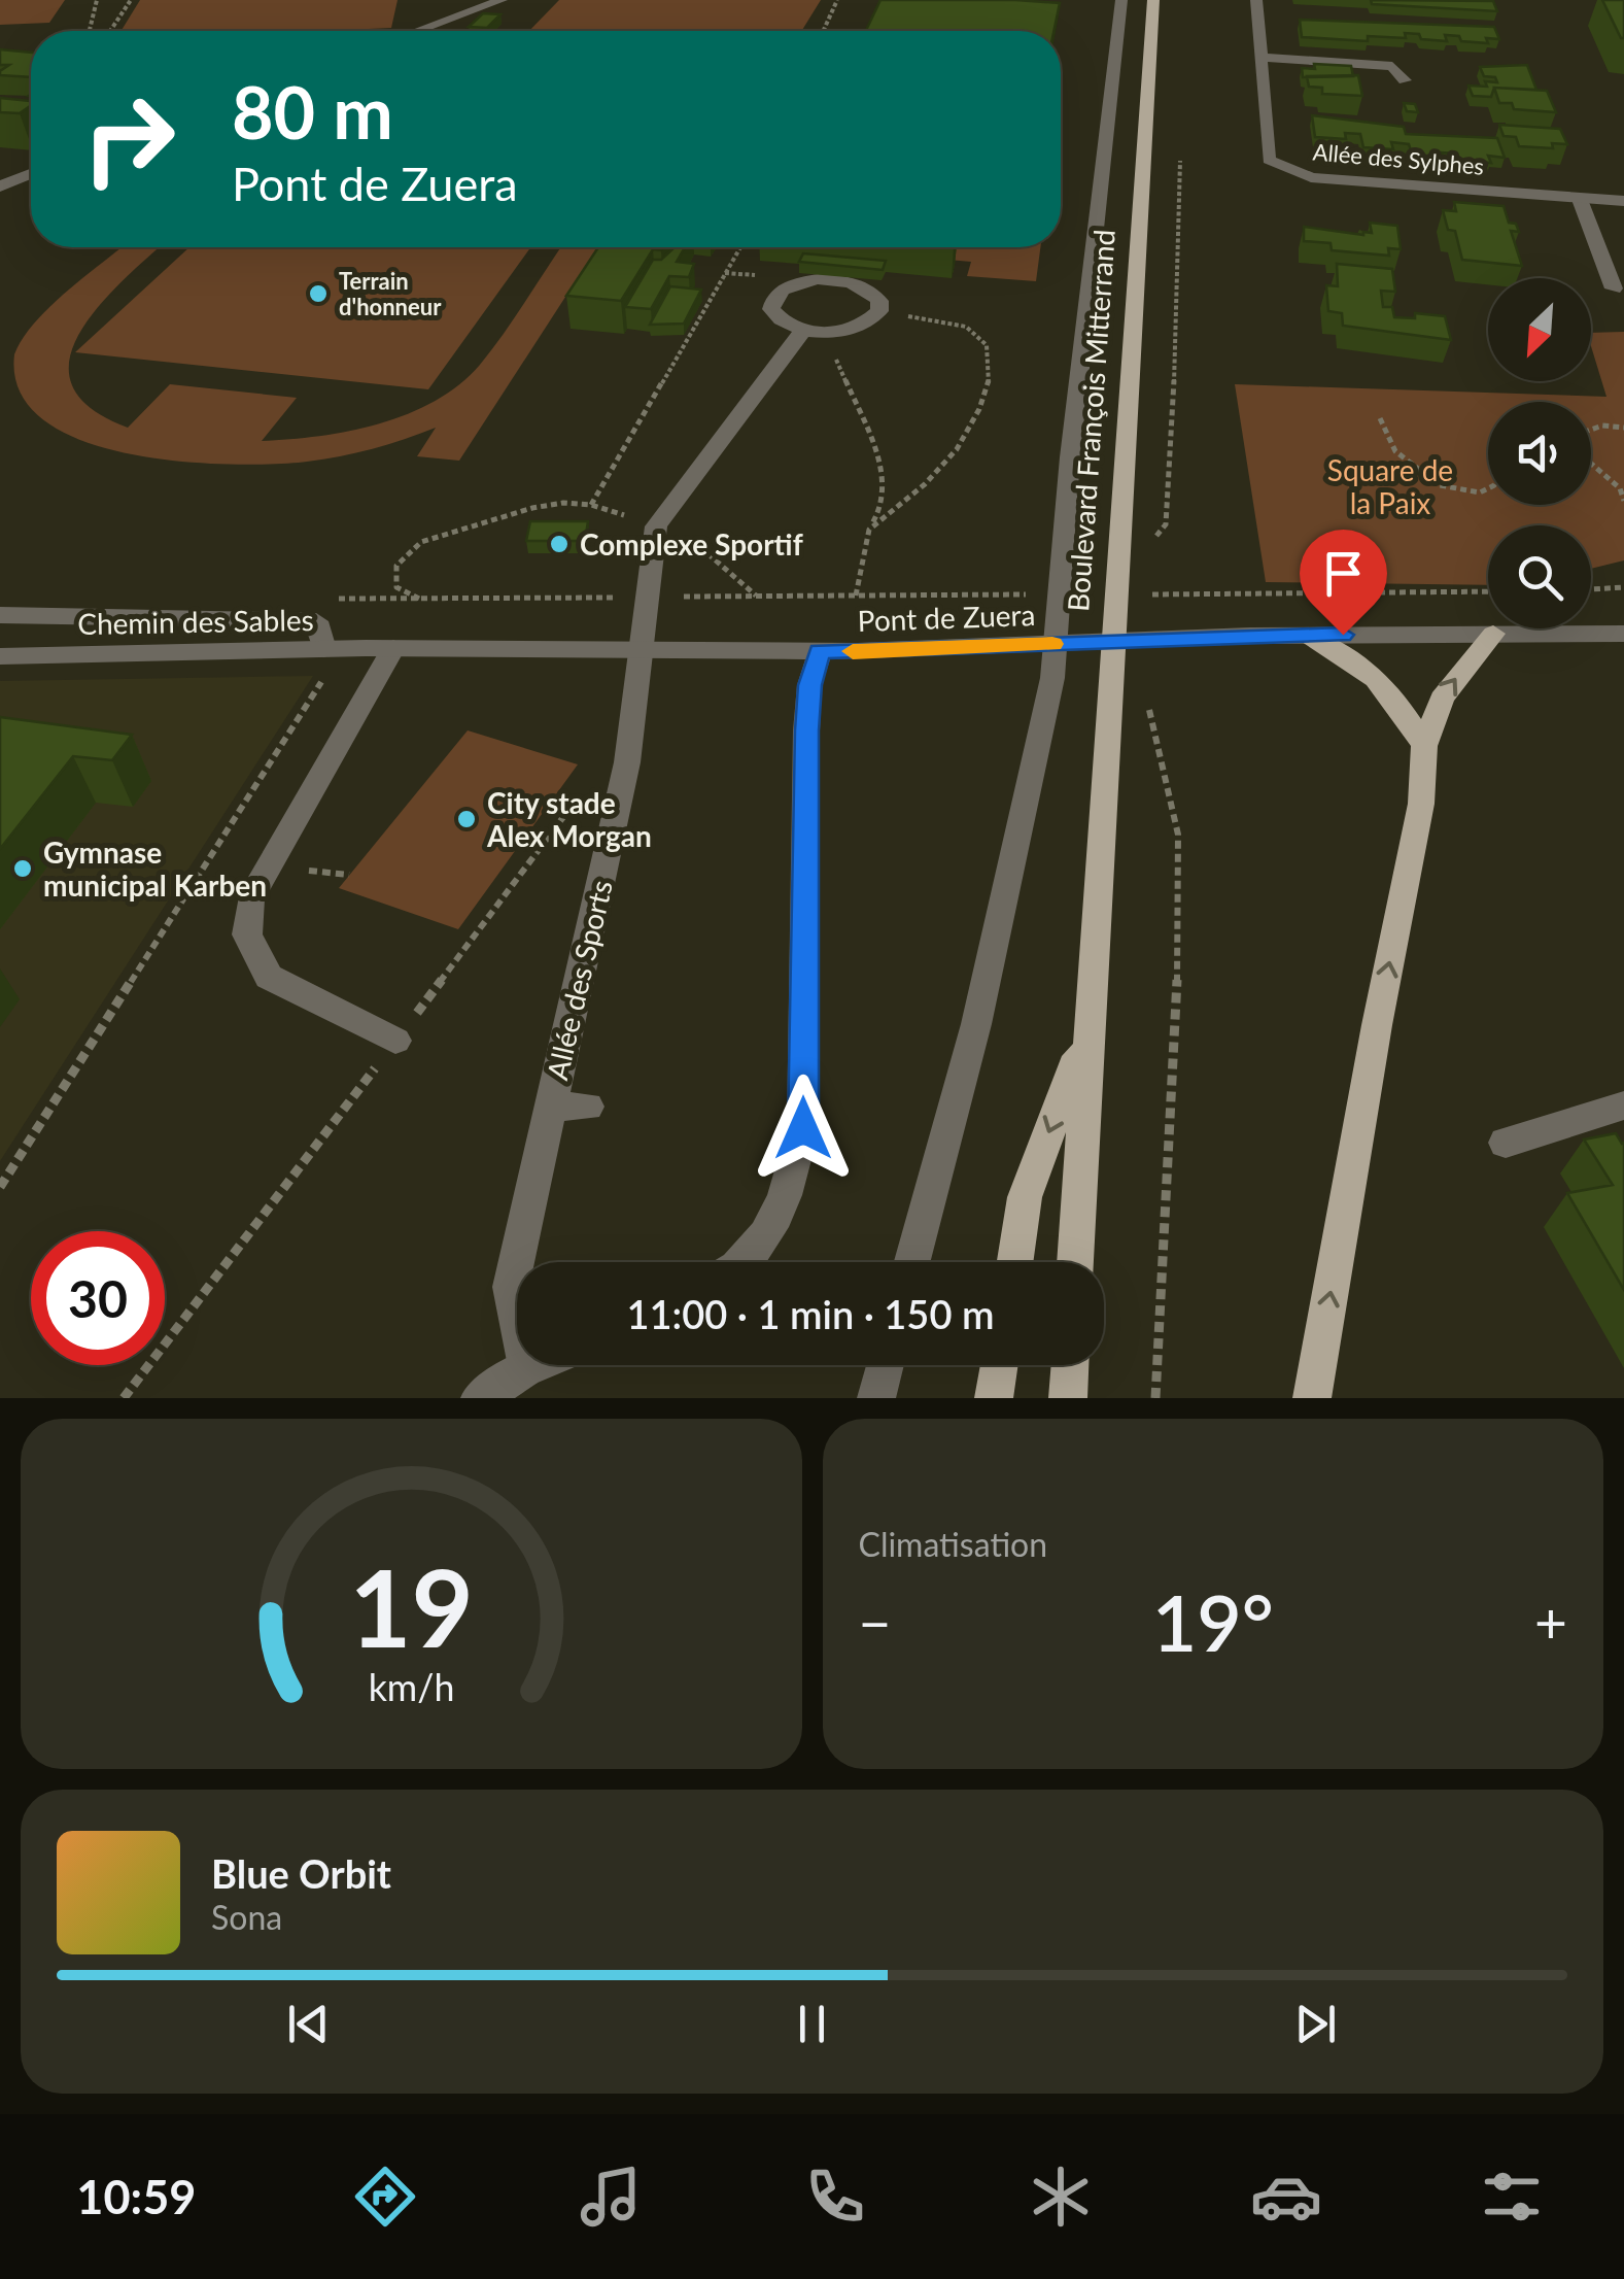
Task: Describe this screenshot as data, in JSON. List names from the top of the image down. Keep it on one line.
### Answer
{"streets":{"main road":["Boulevard François Mitterrand"],"street":["Allée des Sylphes","Pont de Zuera","Chemin des Sables","Allée des Sports"]},"crossings":[["Pont de Zuera","Chemin des Sables"]],"parks":["Square de la Paix"],"places":["Terrain d'honneur","Complexe Sportif","City stade Alex Morgan","Gymnase municipal Karben"],"north":"bottom left","page":{"turn":["80 m","Pont de Zuera"],"limit":"30","trip":"11:00 · 1 min · 150 m","tile":"Climatisation","heat":["−","19°","+"],"song":["Blue Orbit","Sona"],"tabs":"10:59","gauge":["19","km/h"]}}
